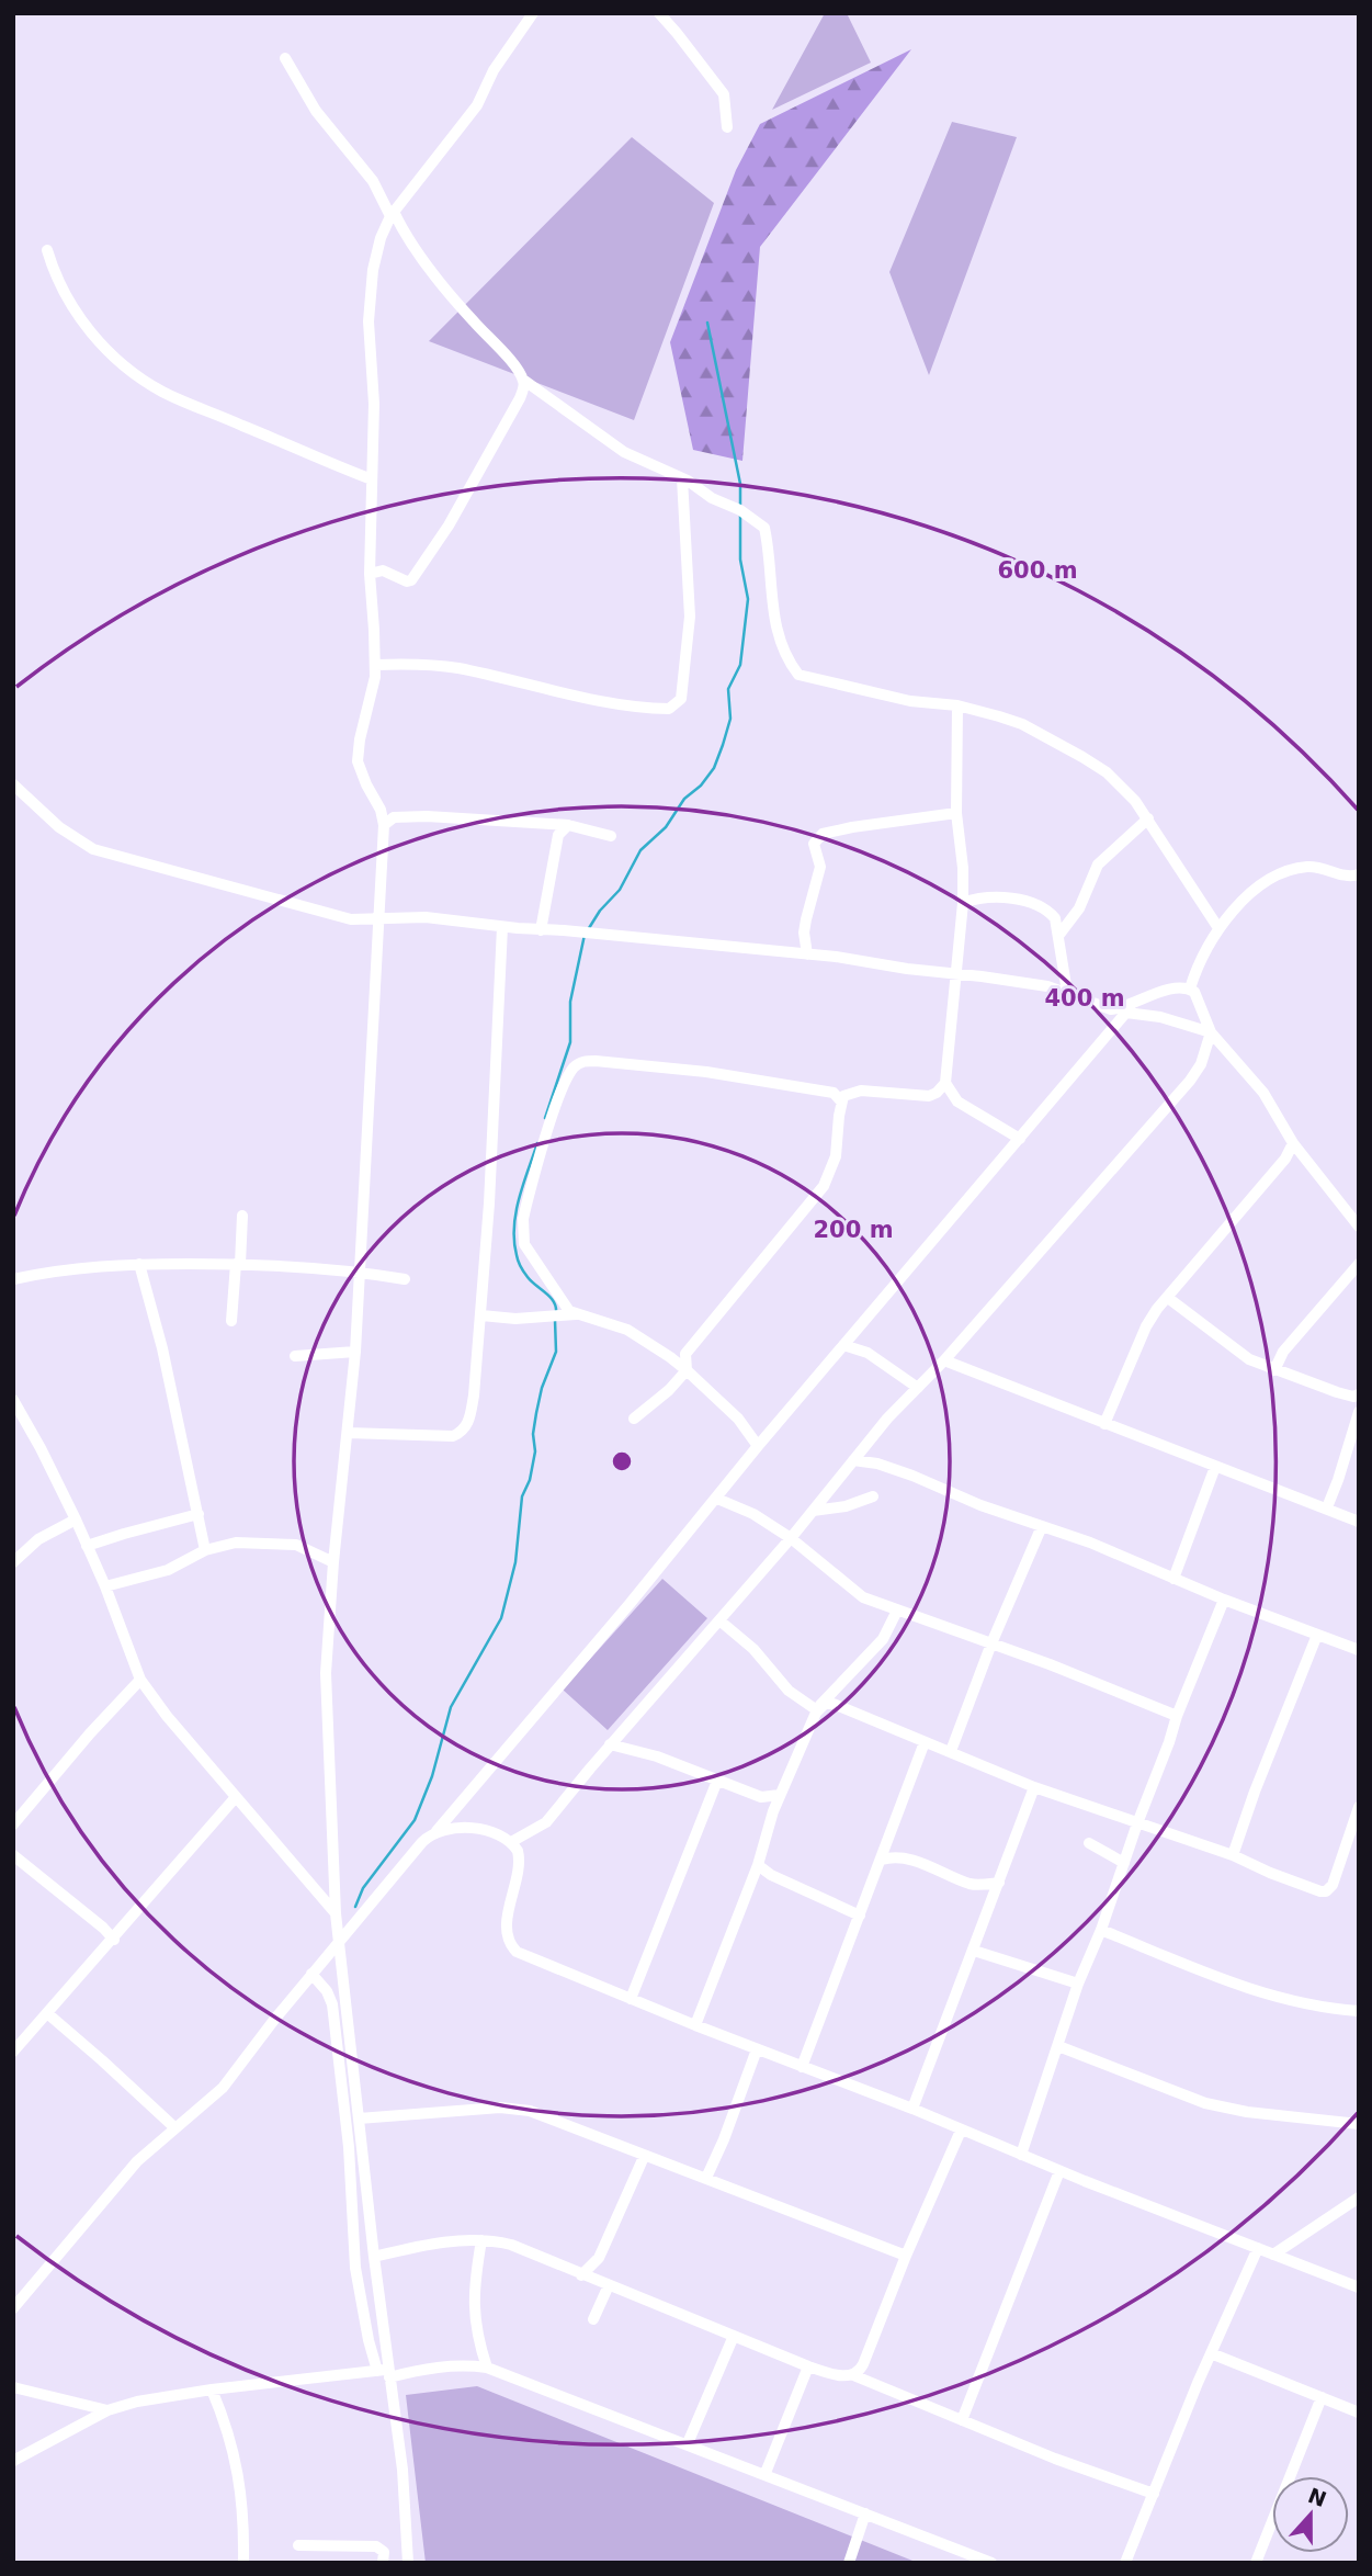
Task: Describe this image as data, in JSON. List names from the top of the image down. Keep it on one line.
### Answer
{"north":"top","rings":["600 m","400 m","200 m"]}
